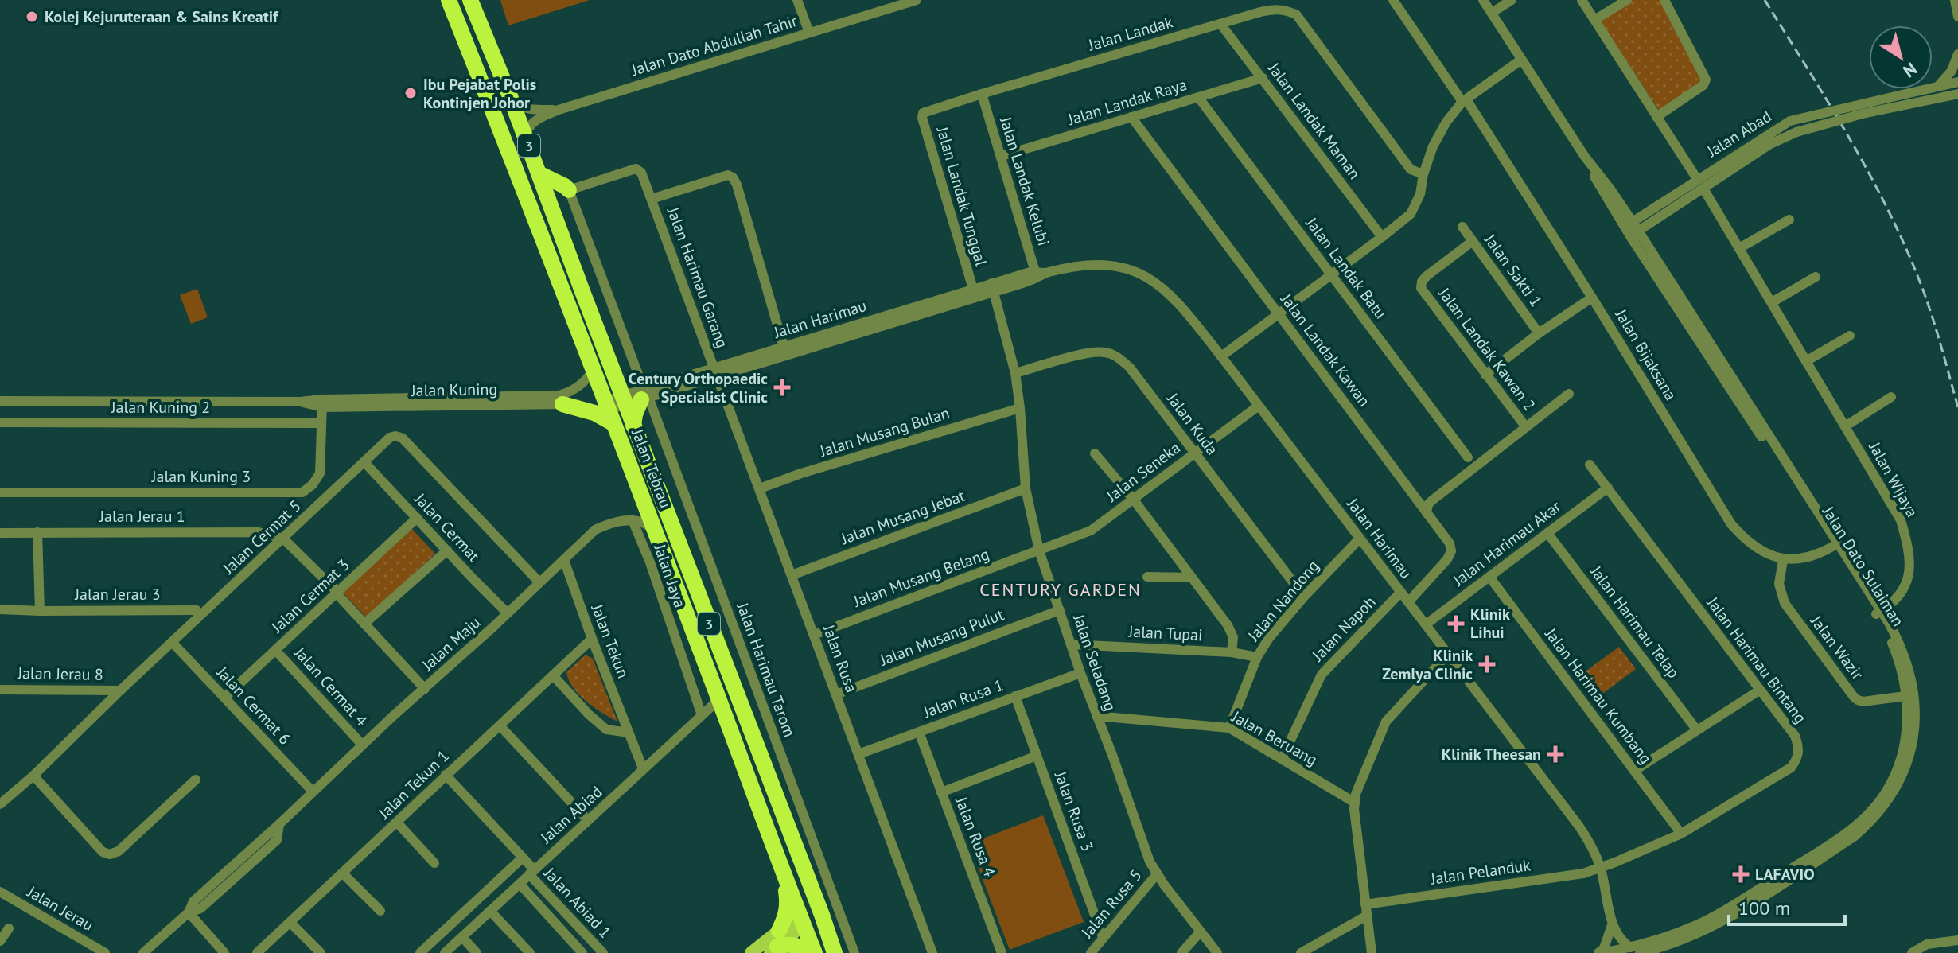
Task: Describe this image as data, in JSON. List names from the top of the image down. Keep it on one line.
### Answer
{"streets":{"highway":["3","Jalan Tebrau"],"street":["Jalan Landak","Jalan Dato Abdullah Tahir","Jalan Landak Raya","Jalan Landak Maman","Jalan Abad","Jalan Landak Kelubi","Jalan Landak Tunggal","Jalan Landak Batu","Jalan Sakti 1","Jalan Harimau Garang","Jalan Harimau","Jalan Landak Kawan 2","Jalan Landak Kawan","Jalan Bijaksana","Jalan Kuning","Jalan Kuning 2","Jalan Kuda","Jalan Musang Bulan","Jalan Seneka","Jalan Kuning 3","Jalan Wijaya","Jalan Jerau 1","Jalan Musang Jebat","Jalan Cermat","Jalan Cermat 5","Jalan Harimau Akar","Jalan Dato Sulaiman","Jalan Jaya","Jalan Musang Belang","Jalan Jerau 3","Jalan Cermat 3","Jalan Nandong","Jalan Harimau Telap","Jalan Napoh","Jalan Tupai","Jalan Musang Pulut","Jalan Tekun","Jalan Maju","Jalan Wazir","Jalan Rusa","Jalan Harimau Bintang","Jalan Seladang","Jalan Harimau Tarom","Jalan Jerau 8","Jalan Cermat 4","Jalan Harimau Kumbang","Jalan Rusa 1","Jalan Cermat 6","Jalan Beruang","Jalan Tekun 1","Jalan Rusa 3","Jalan Abiad","Jalan Rusa 4","Jalan Pelanduk","Jalan Abiad 1","Jalan Rusa 5","Jalan Jerau"]},"crossings":[["Jalan Landak","Jalan Landak Maman"],["Jalan Landak","Jalan Landak Kelubi"],["Jalan Landak","Jalan Landak Tunggal"],["Jalan Dato Abdullah Tahir","Jalan Tebrau"],["Jalan Landak Raya","Jalan Landak Maman"],["Jalan Landak Raya","Jalan Landak Kelubi"],["Jalan Landak Raya","Jalan Landak Batu"],["Jalan Landak Raya","Jalan Landak Kawan"],["Jalan Abad","Jalan Dato Sulaiman"],["Jalan Landak Kelubi","Jalan Harimau"],["Jalan Landak Tunggal","Jalan Harimau"],["Jalan Sakti 1","Jalan Landak Kawan 2"],["Jalan Harimau Garang","Jalan Harimau"],["Jalan Harimau Garang","Jalan Rusa"],["Jalan Harimau Garang","Jalan Harimau Tarom"],["Jalan Harimau","Jalan Landak Kawan"],["Jalan Harimau","Jalan Tebrau"],["Jalan Harimau","Jalan Seneka"],["Jalan Harimau","Jalan Harimau Akar"],["Jalan Harimau","Jalan Dato Sulaiman"],["Jalan Harimau","Jalan Nandong"],["Jalan Harimau","Jalan Napoh"],["Jalan Harimau","Jalan Rusa"],["Jalan Harimau","Jalan Harimau Bintang"],["Jalan Harimau","Jalan Seladang"],["Jalan Harimau","Jalan Harimau Tarom"],["Jalan Harimau","Jalan Pelanduk"],["Jalan Bijaksana","Jalan Wazir"],["Jalan Kuning","Jalan Tebrau"],["Jalan Kuning","Jalan Kuning 3"],["Jalan Kuning 2","Jalan Kuning 3"],["Jalan Kuda","Jalan Seneka"],["Jalan Kuda","Jalan Nandong"],["Jalan Kuda","Jalan Seladang"],["Jalan Musang Bulan","Jalan Rusa"],["Jalan Musang Bulan","Jalan Seladang"],["Jalan Tebrau","Jalan Harimau Tarom"],["Jalan Tebrau","Jalan Abiad"],["Jalan Seneka","Jalan Musang Belang"],["Jalan Seneka","Jalan Seladang"],["Jalan Wijaya","Jalan Dato Sulaiman"],["Jalan Jerau 1","Jalan Cermat 5"],["Jalan Musang Jebat","Jalan Rusa"],["Jalan Musang Jebat","Jalan Seladang"],["Jalan Cermat","Jalan Cermat 5"],["Jalan Cermat","Jalan Cermat 3"],["Jalan Cermat","Jalan Maju"],["Jalan Cermat 5","Jalan Maju"],["Jalan Cermat 5","Jalan Jerau 8"],["Jalan Cermat 5","Jalan Cermat 6"],["Jalan Harimau Akar","Jalan Harimau Telap"],["Jalan Harimau Akar","Jalan Harimau Bintang"],["Jalan Harimau Akar","Jalan Harimau Kumbang"],["Jalan Dato Sulaiman","Jalan Wazir"],["Jalan Jaya","Jalan Maju"],["Jalan Jaya","Jalan Abiad"],["Jalan Musang Belang","Jalan Rusa"],["Jalan Musang Belang","Jalan Seladang"],["Jalan Cermat 3","Jalan Cermat 4"],["Jalan Cermat 3","Jalan Cermat 6"],["Jalan Nandong","Jalan Tupai"],["Jalan Nandong","Jalan Beruang"],["Jalan Napoh","Jalan Beruang"],["Jalan Tupai","Jalan Seladang"],["Jalan Musang Pulut","Jalan Rusa"],["Jalan Musang Pulut","Jalan Seladang"],["Jalan Tekun","Jalan Maju"],["Jalan Tekun","Jalan Tekun 1"],["Jalan Tekun","Jalan Abiad"],["Jalan Maju","Jalan Cermat 4"],["Jalan Maju","Jalan Cermat 6"],["Jalan Rusa","Jalan Rusa 1"],["Jalan Harimau Bintang","Jalan Harimau Kumbang"],["Jalan Harimau Bintang","Jalan Pelanduk"],["Jalan Seladang","Jalan Rusa 1"],["Jalan Seladang","Jalan Beruang"],["Jalan Seladang","Jalan Rusa 5"],["Jalan Rusa 1","Jalan Rusa 3"],["Jalan Rusa 1","Jalan Rusa 4"],["Jalan Tekun 1","Jalan Abiad 1"],["Jalan Rusa 3","Jalan Rusa 5"],["Jalan Abiad","Jalan Abiad 1"]],"districts":["CENTURY GARDEN"],"places":{"other":["Kolej Kejuruteraan & Sains Kreatif","Ibu Pejabat Polis Kontinjen Johor"],"health":["Century Orthopaedic Specialist Clinic","Klinik Lihui","Klinik Zemlya Clinic","Klinik Theesan","LAFAVIO"]},"scale_bar":"100 m","north":"bottom right"}
